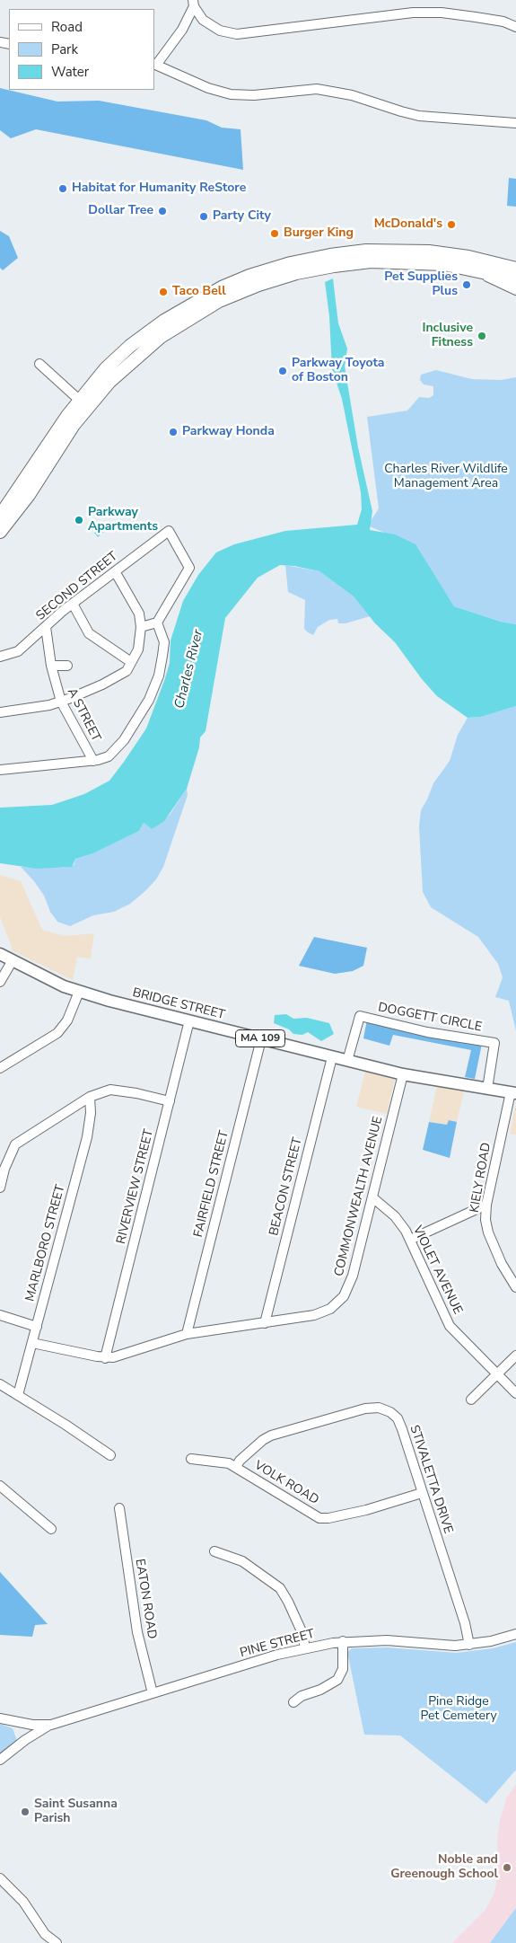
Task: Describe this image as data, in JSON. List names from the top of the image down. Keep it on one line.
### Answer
{"streets":{"main road":["BRIDGE STREET","MA 109"],"street":["SECOND STREET","A STREET","DOGGETT CIRCLE","KIELY ROAD","FAIRFIELD STREET","RIVERVIEW STREET","BEACON STREET","COMMONWEALTH AVENUE","MARLBORO STREET","VIOLET AVENUE","STIVALETTA DRIVE","VOLK ROAD","EATON ROAD","PINE STREET"]},"crossings":[["SECOND STREET","A STREET"],["BRIDGE STREET","DOGGETT CIRCLE"],["BRIDGE STREET","KIELY ROAD"],["BRIDGE STREET","FAIRFIELD STREET"],["BRIDGE STREET","RIVERVIEW STREET"],["BRIDGE STREET","BEACON STREET"],["BRIDGE STREET","COMMONWEALTH AVENUE"],["FAIRFIELD STREET","COMMONWEALTH AVENUE"],["RIVERVIEW STREET","COMMONWEALTH AVENUE"],["BEACON STREET","COMMONWEALTH AVENUE"],["COMMONWEALTH AVENUE","MARLBORO STREET"],["COMMONWEALTH AVENUE","VIOLET AVENUE"],["STIVALETTA DRIVE","VOLK ROAD"],["STIVALETTA DRIVE","PINE STREET"],["EATON ROAD","PINE STREET"]],"water":["Charles River"],"parks":["Charles River Wildlife Management Area","Pine Ridge Pet Cemetery"],"places":["Habitat for Humanity ReStore","Dollar Tree","Party City","McDonald's","Burger King","Pet Supplies Plus","Taco Bell","Inclusive Fitness","Parkway Toyota of Boston","Parkway Honda","Parkway Apartments","Saint Susanna Parish","Noble and Greenough School"],"legend":["Road","Park","Water"]}
